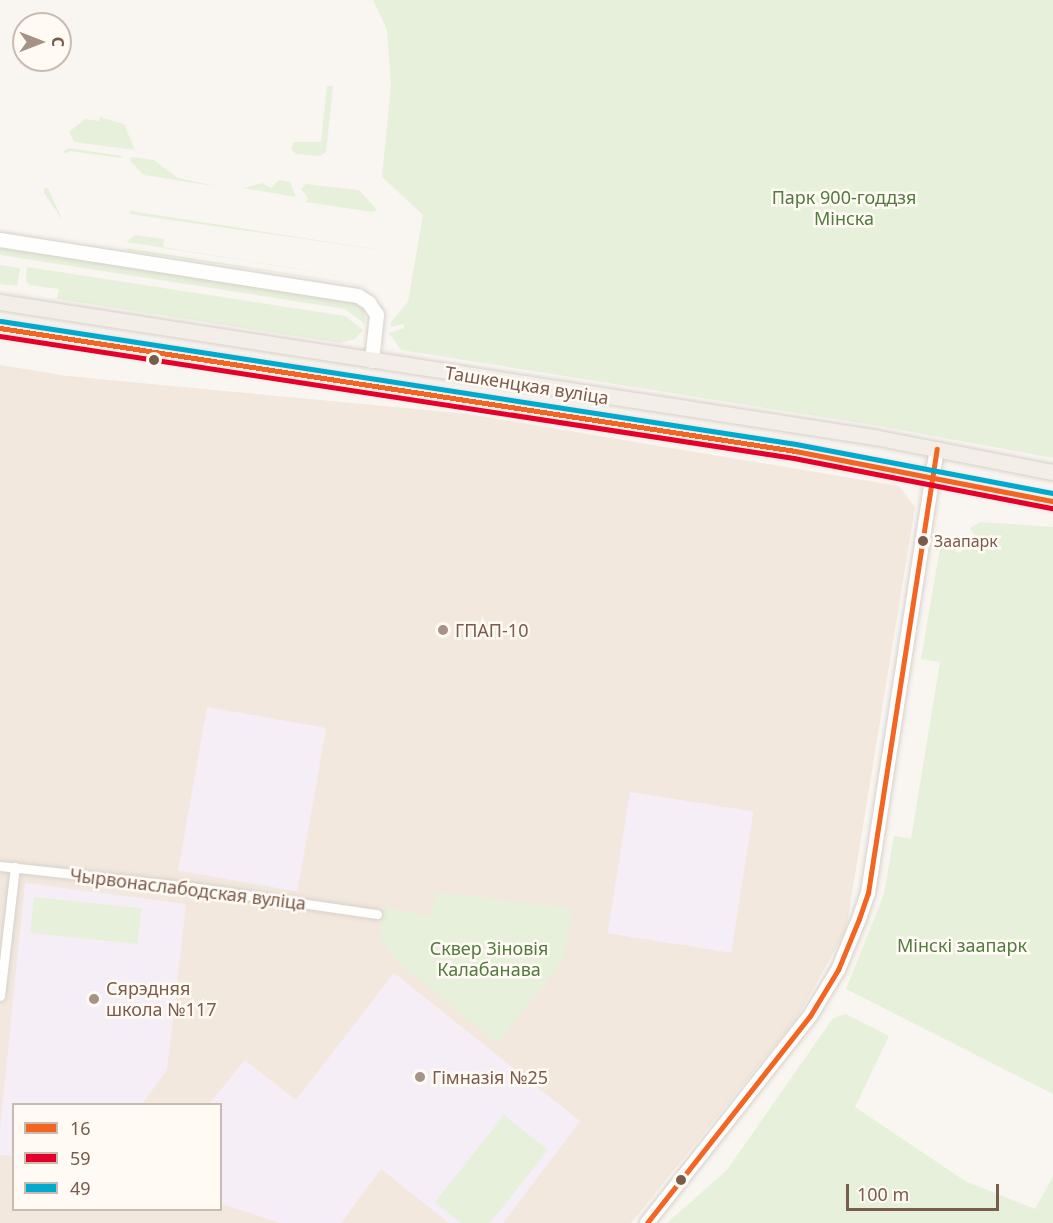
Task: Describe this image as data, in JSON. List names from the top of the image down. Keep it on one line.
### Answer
{"streets":{"main road":["Ташкенцкая вуліца"],"street":["Чырвонаслабодская вуліца"]},"parks":["Парк 900-годдзя Мінска","Мінскі заапарк","Сквер Зіновія Калабанава"],"places":["Заапарк","ГПАП-10","Сярэдняя школа №117","Гімназія №25"],"lines":["transit line 49","transit line 16","transit line 59"],"legend":["16","59","49"],"scale_bar":"100 m","north":"right"}
